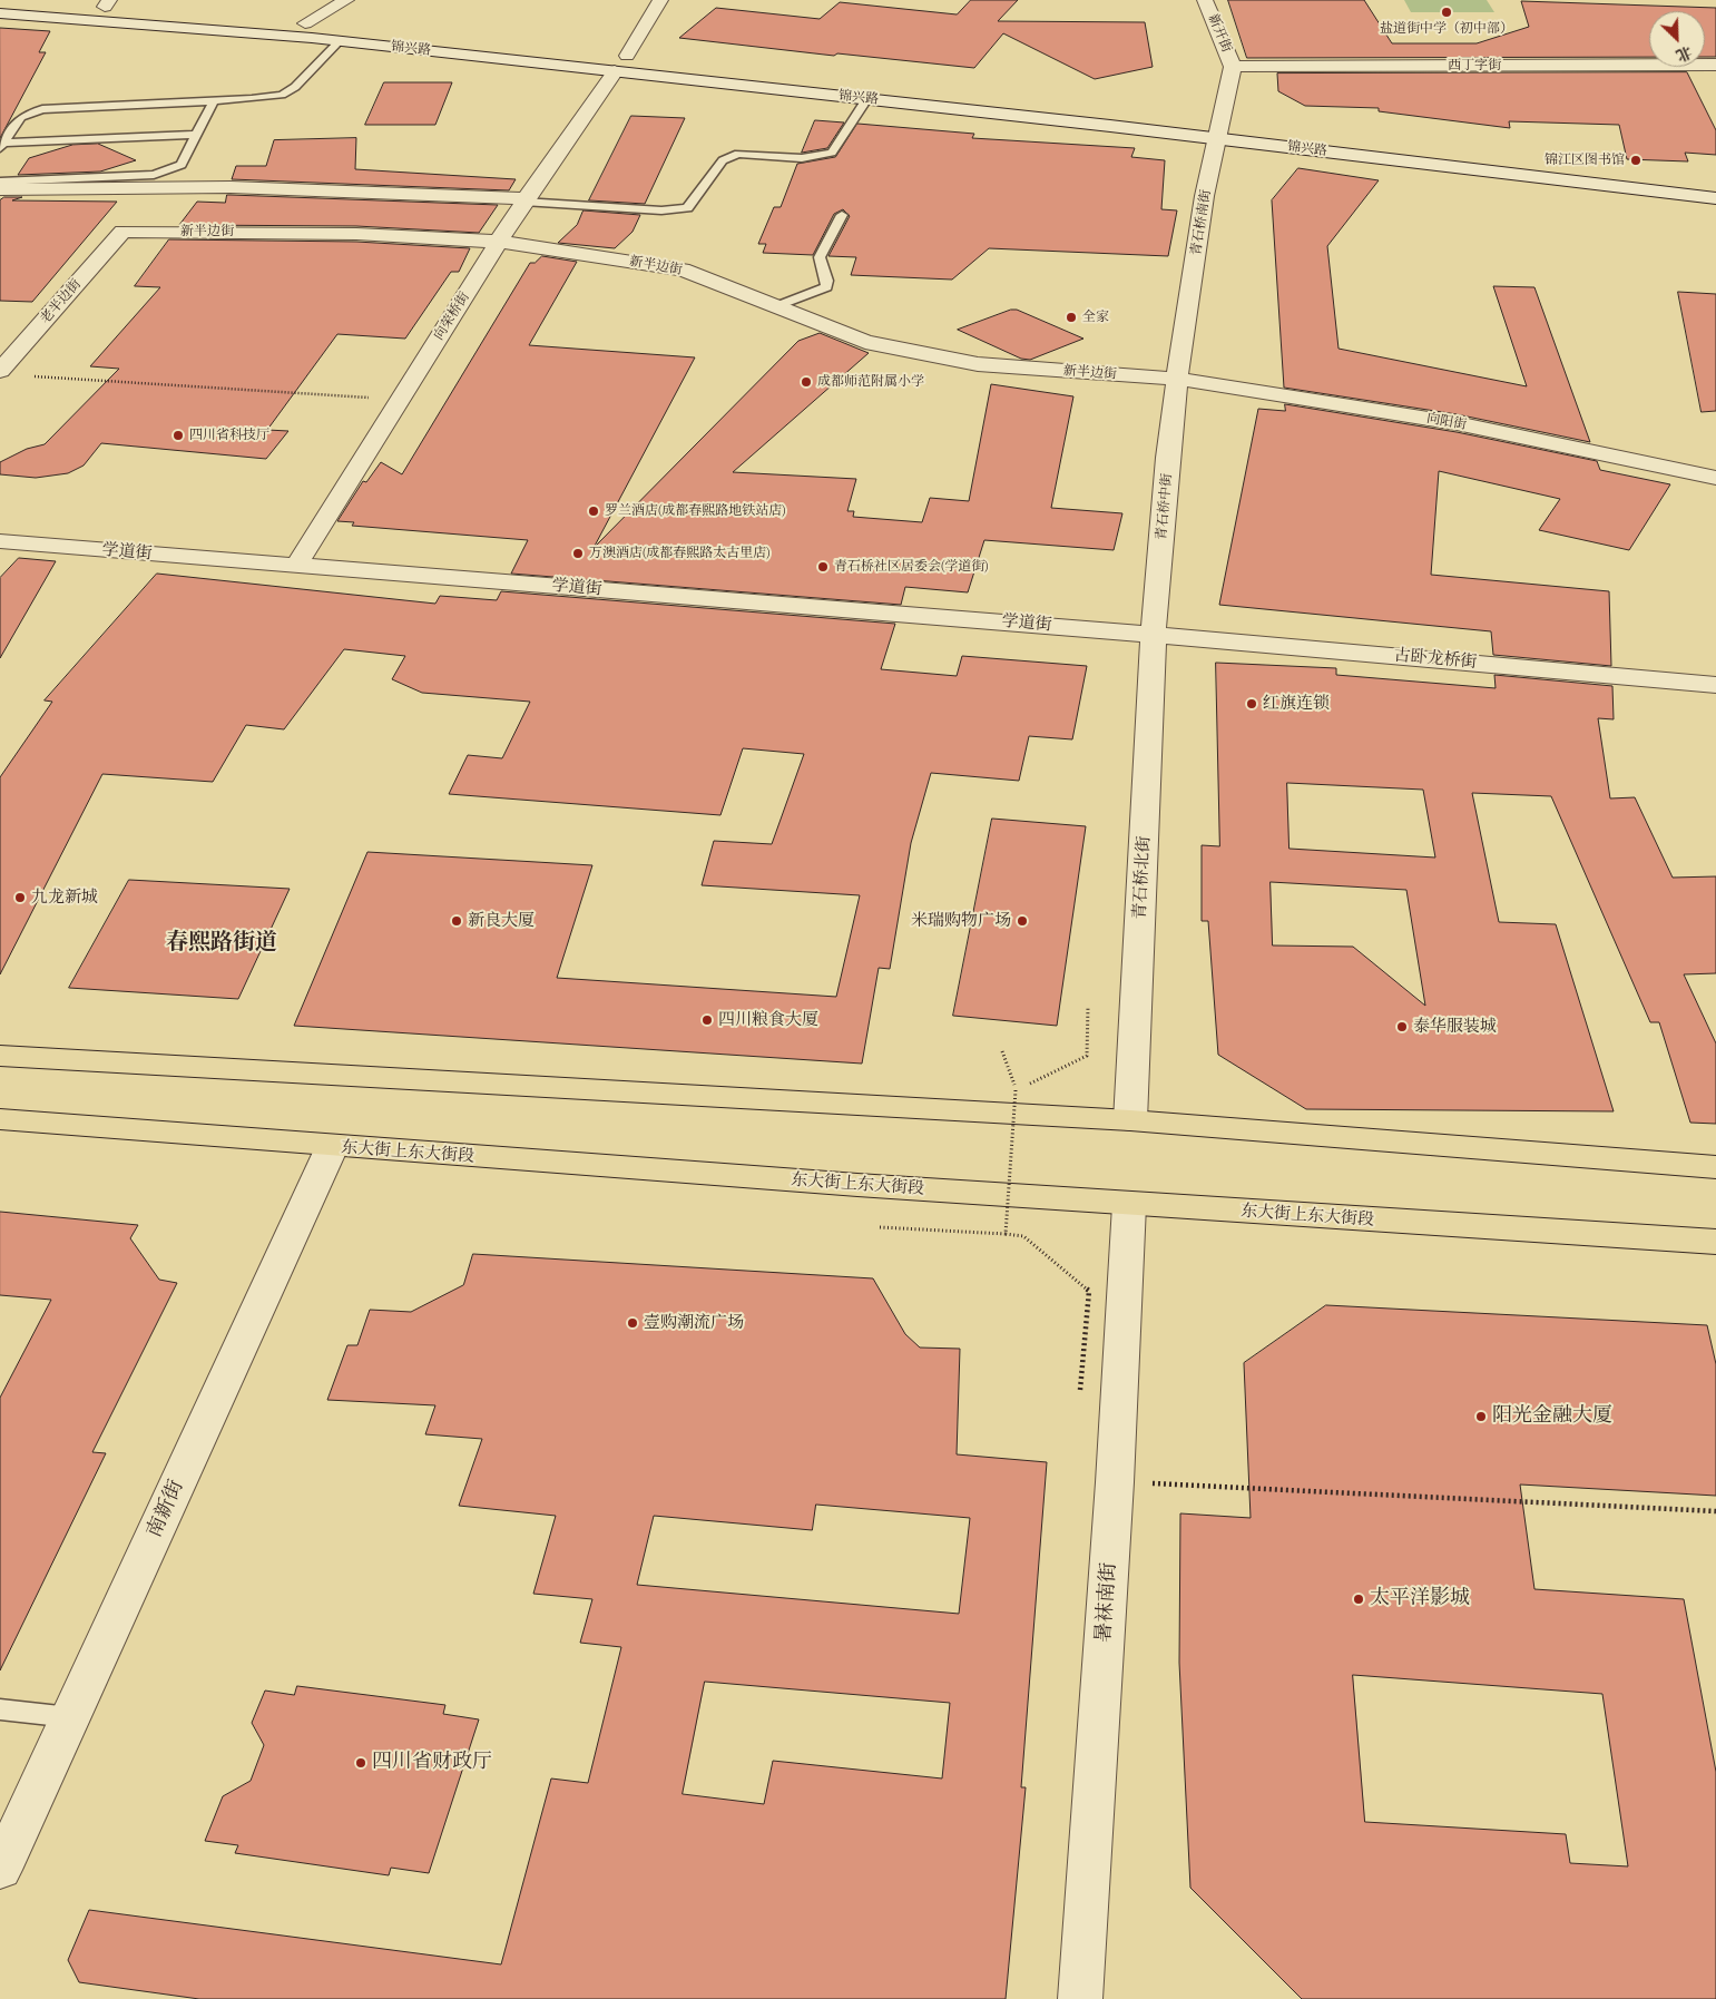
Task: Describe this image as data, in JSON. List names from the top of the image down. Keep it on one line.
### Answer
{"streets":{"main road":["东大街上东大街段"],"street":["新开街","锦兴路","西丁字街","青石桥南街","新半边街","老半边街","向荣桥街","向阳街","青石桥中街","学道街","古卧龙桥街","青石桥北街","南新街","暑袜南街"]},"crossings":[["新开街","西丁字街"],["新开街","青石桥南街"],["锦兴路","青石桥南街"],["锦兴路","向荣桥街"],["西丁字街","青石桥南街"],["青石桥南街","新半边街"],["青石桥南街","向阳街"],["青石桥南街","青石桥中街"],["新半边街","老半边街"],["新半边街","向荣桥街"],["新半边街","向阳街"],["新半边街","青石桥中街"],["向荣桥街","学道街"],["向阳街","青石桥中街"],["青石桥中街","学道街"],["青石桥中街","古卧龙桥街"],["青石桥中街","青石桥北街"],["学道街","古卧龙桥街"],["学道街","青石桥北街"],["古卧龙桥街","青石桥北街"],["东大街上东大街段","南新街"],["东大街上东大街段","暑袜南街"]],"districts":["春熙路街道"],"places":["盐道街中学（初中部）","锦江区图书馆","全家","成都师范附属小学","四川省科技厅","罗兰酒店(成都春熙路地铁站店)","万澳酒店(成都春熙路太古里店)","青石桥社区居委会(学道街)","红旗连锁","九龙新城","新良大厦","米瑞购物广场","四川粮食大厦","泰华服装城","壹购潮流广场","阳光金融大厦","太平洋影城","四川省财政厅"],"north":"bottom right"}
